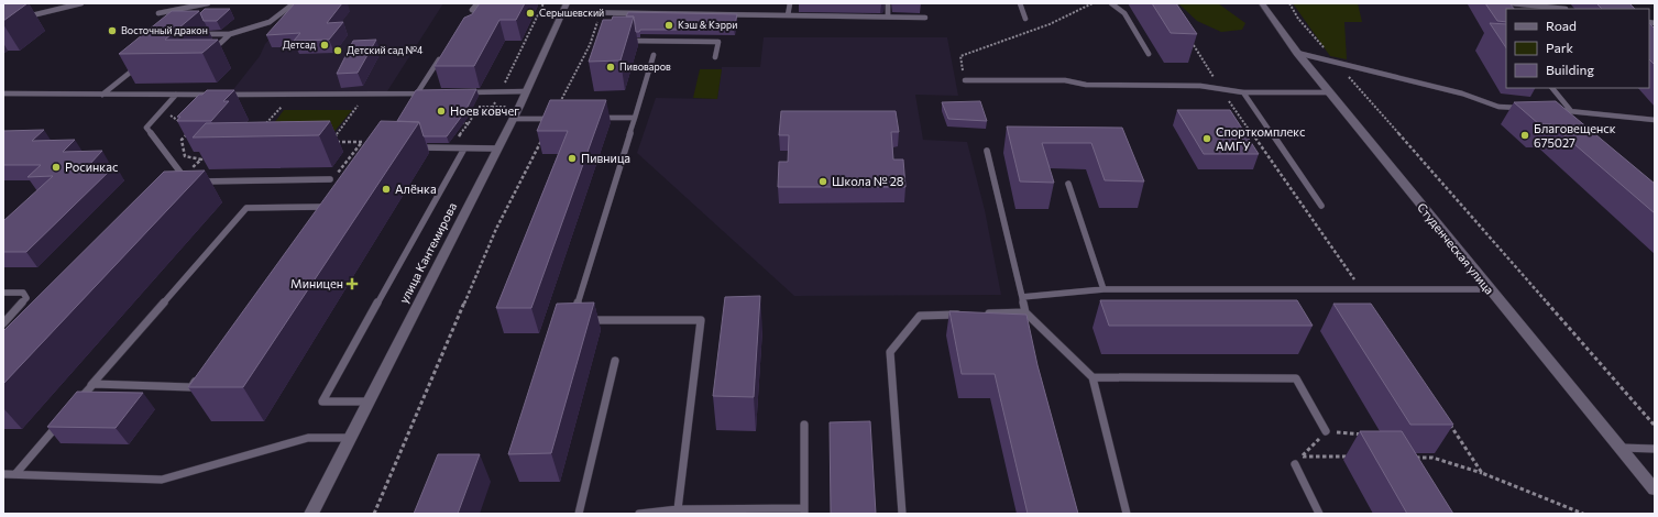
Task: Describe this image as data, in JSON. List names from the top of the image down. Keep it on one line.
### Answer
{"streets":{"street":["Студенческая улица","улица Кантемирова"]},"places":{"other":["Серышевский","Кэш & Кэрри","Восточный дракон","Детсад","Детский сад №4","Пивоваров","Ноев ковчег","Благовещенск 675027","Спорткомплекс АМГУ","Пивница","Росинкас","Школа № 28","Алёнка"],"health":["Миницен"]},"legend":["Road","Park","Building"]}
